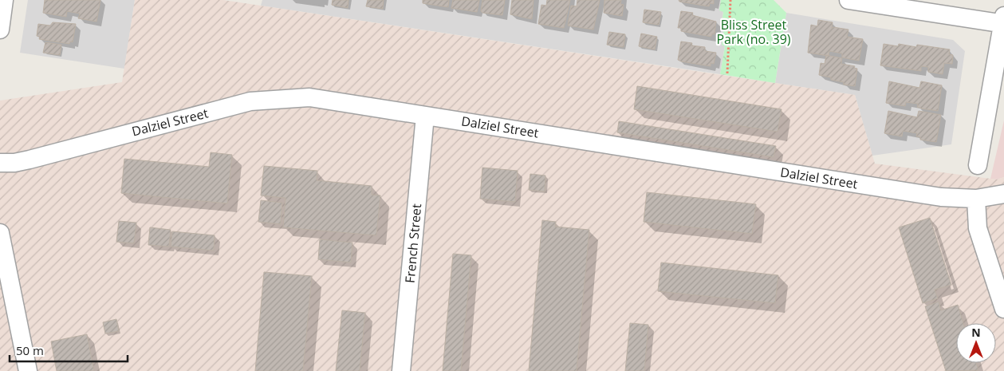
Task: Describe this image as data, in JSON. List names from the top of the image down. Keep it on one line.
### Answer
{"streets":{"street":["Dalziel Street","French Street"]},"crossings":[["Dalziel Street","French Street"]],"parks":["Bliss Street Park (no. 39)"],"scale_bar":"50 m","north":"top"}
